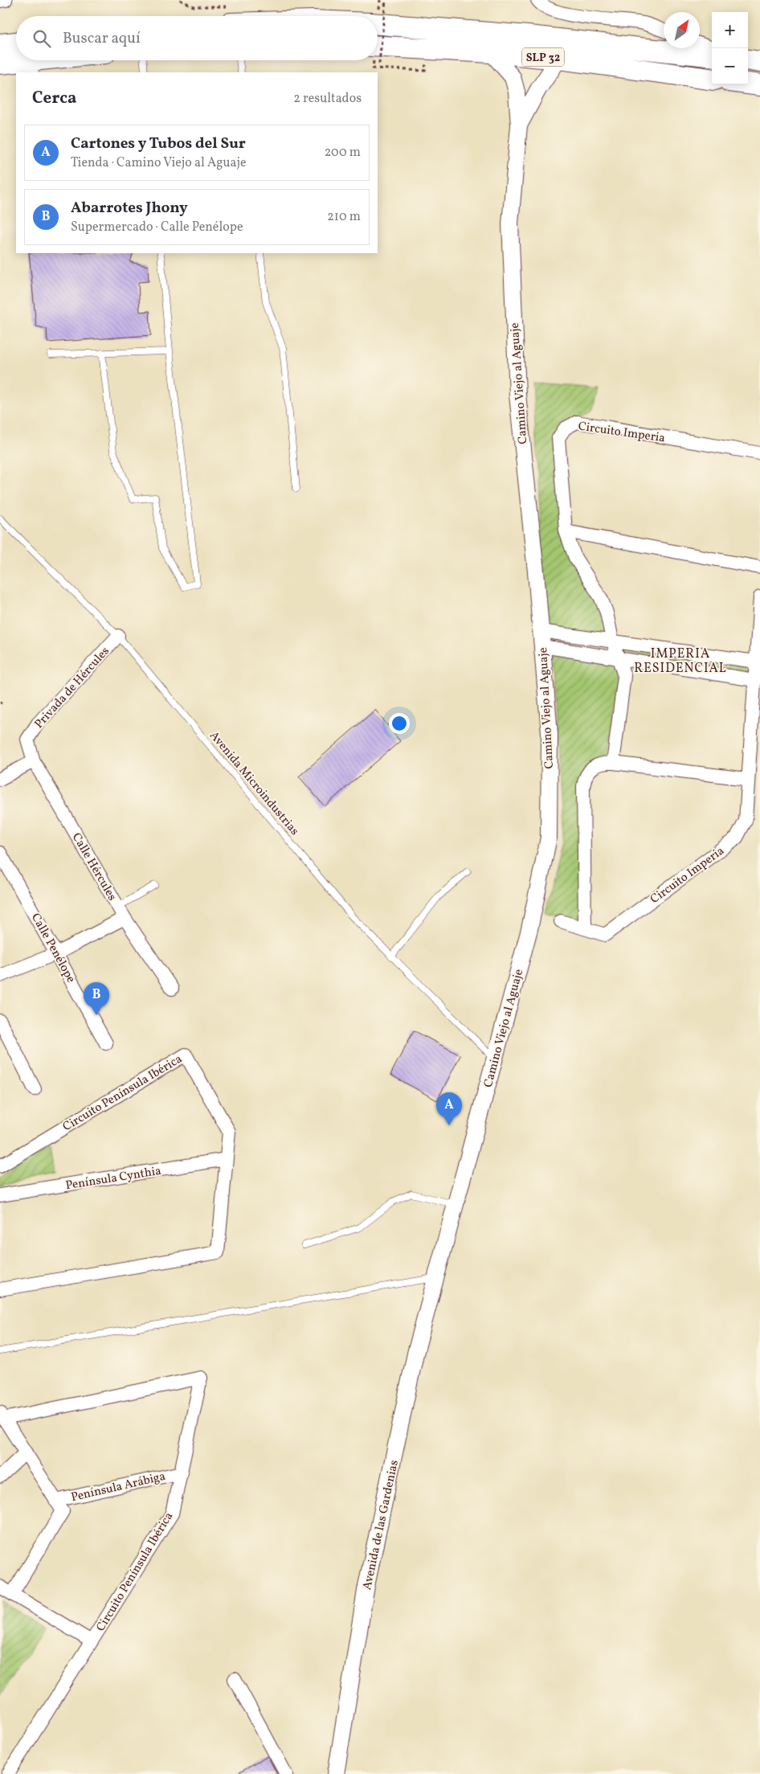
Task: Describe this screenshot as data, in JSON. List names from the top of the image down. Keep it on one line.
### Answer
{"streets":{"highway":["SLP 32"],"street":["Camino Viejo al Aguaje","Circuito Imperia","Privada de Hércules","Calle Hércules","Calle Penélope","Circuito Península Ibérica","Península Cynthia","Península Arábiga","Avenida de las Gardenias"],"lane":["Avenida Microindustrias"]},"crossings":[["SLP 32","Camino Viejo al Aguaje"],["Camino Viejo al Aguaje","Avenida Microindustrias"],["Camino Viejo al Aguaje","Avenida de las Gardenias"],["Privada de Hércules","Avenida Microindustrias"],["Privada de Hércules","Calle Hércules"],["Circuito Península Ibérica","Península Cynthia"],["Circuito Península Ibérica","Península Arábiga"]],"districts":["IMPERIA RESIDENCIAL"],"north":"top right","page":{"map_buttons":["+","−"],"search":"Buscar aquí","heading":["Cerca","2 resultados"],"list":[{"mark":"A","name":"Cartones y Tubos del Sur","note":"Tienda · Camino Viejo al Aguaje","value":"200 m"},{"mark":"B","name":"Abarrotes Jhony","note":"Supermercado · Calle Penélope","value":"210 m"}],"pins":["B","A"]}}
